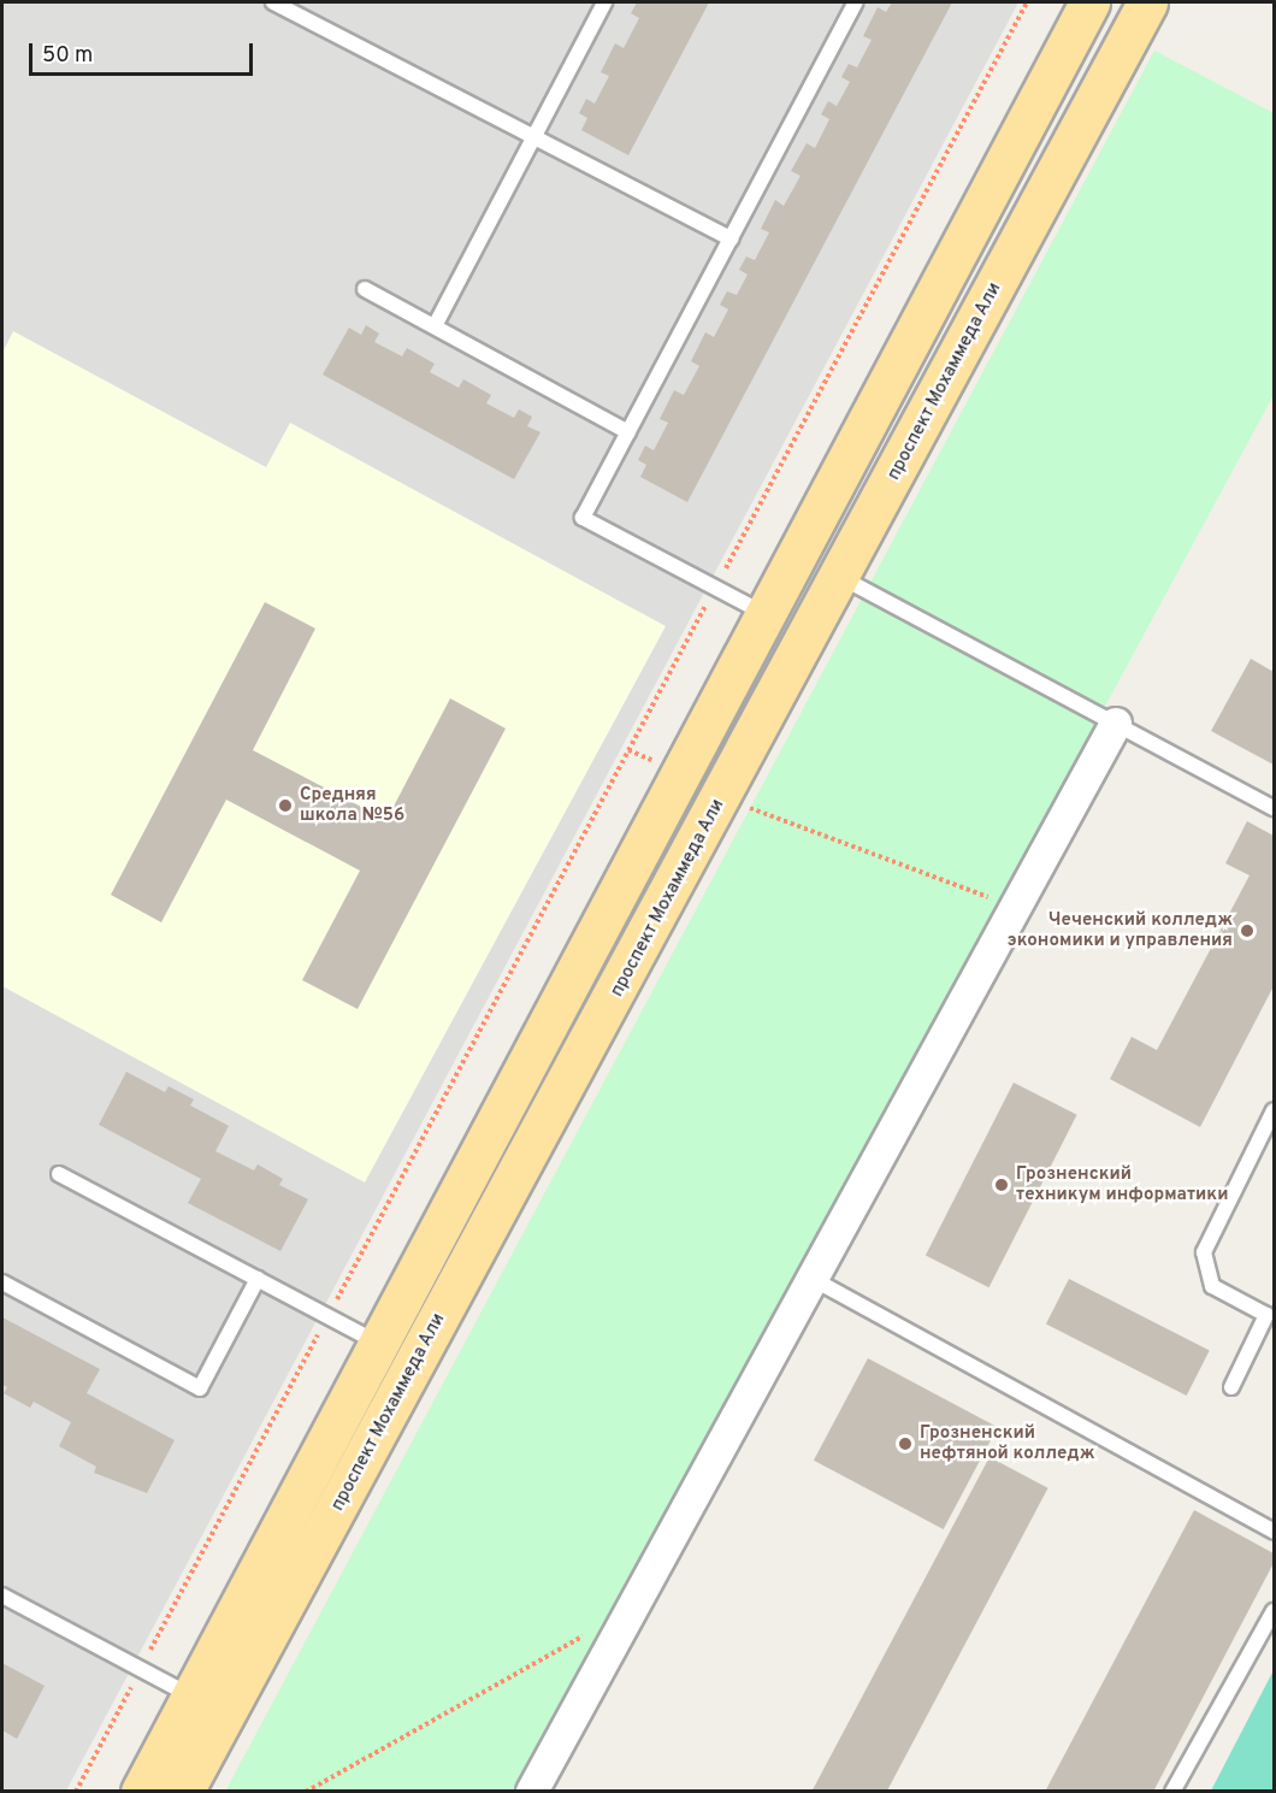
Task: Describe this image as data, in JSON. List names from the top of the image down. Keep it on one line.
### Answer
{"streets":{"main road":["проспект Мохаммеда Али"]},"places":["Средняя школа №56","Чеченский колледж экономики и управления","Грозненский техникум информатики","Грозненский нефтяной колледж"],"scale_bar":"50 m"}
